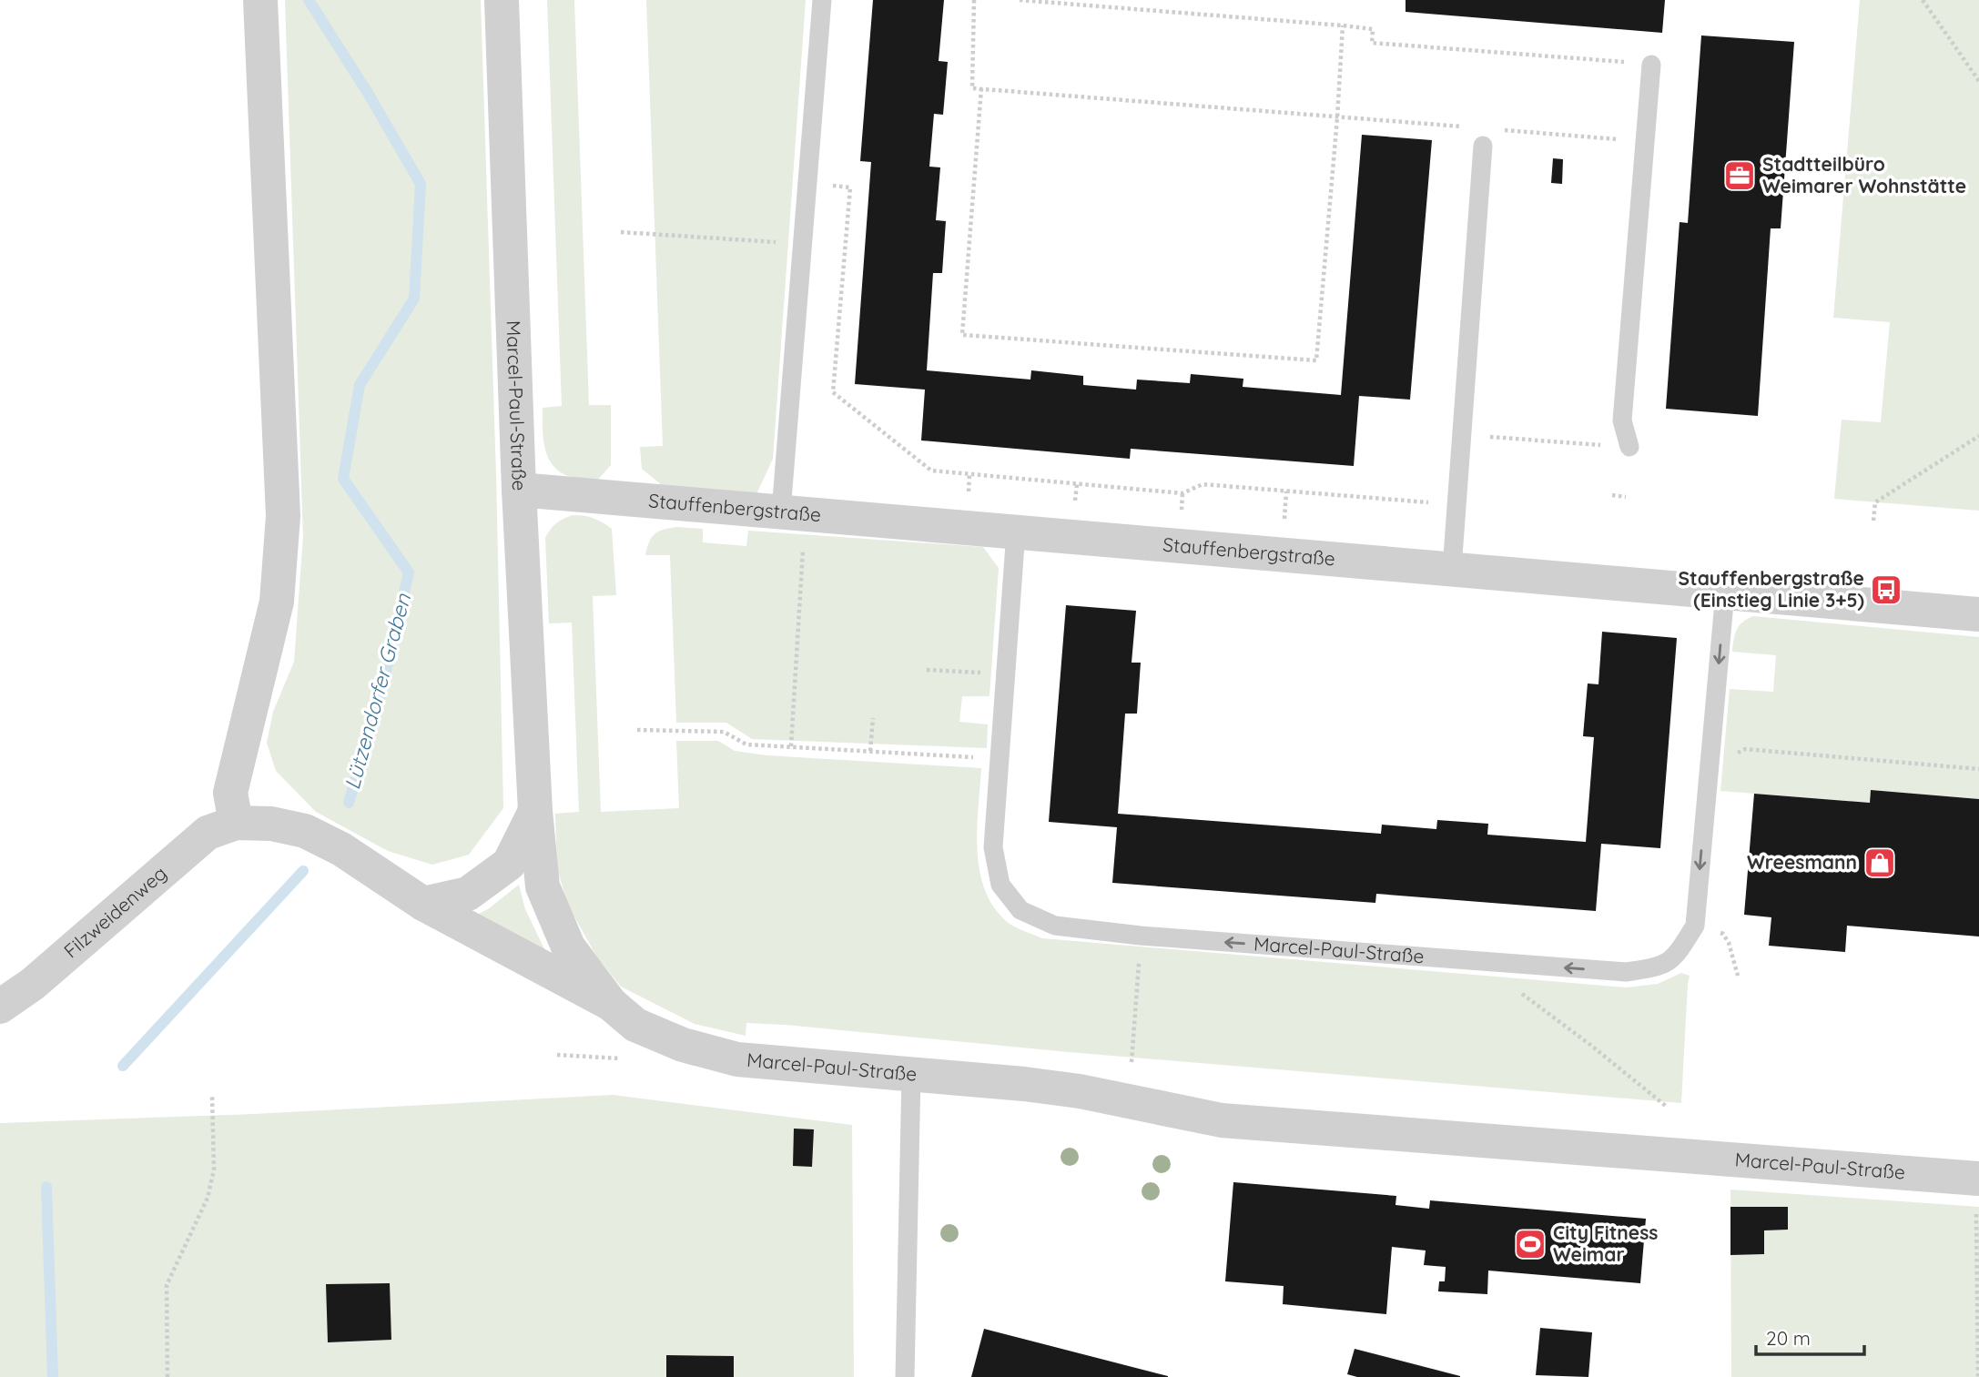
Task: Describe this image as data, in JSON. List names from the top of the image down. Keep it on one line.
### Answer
{"streets":{"street":["Marcel-Paul-Straße","Stauffenbergstraße","Filzweidenweg"]},"crossings":[["Marcel-Paul-Straße","Stauffenbergstraße"],["Marcel-Paul-Straße","Filzweidenweg"]],"water":["Lützendorfer Graben"],"places":{"office":["Stadtteilbüro Weimarer Wohnstätte"],"bus stop":["Stauffenbergstraße (Einstieg Linie 3+5)"],"shop":["Wreesmann"],"sports":["City Fitness Weimar"]},"scale_bar":"20 m"}
